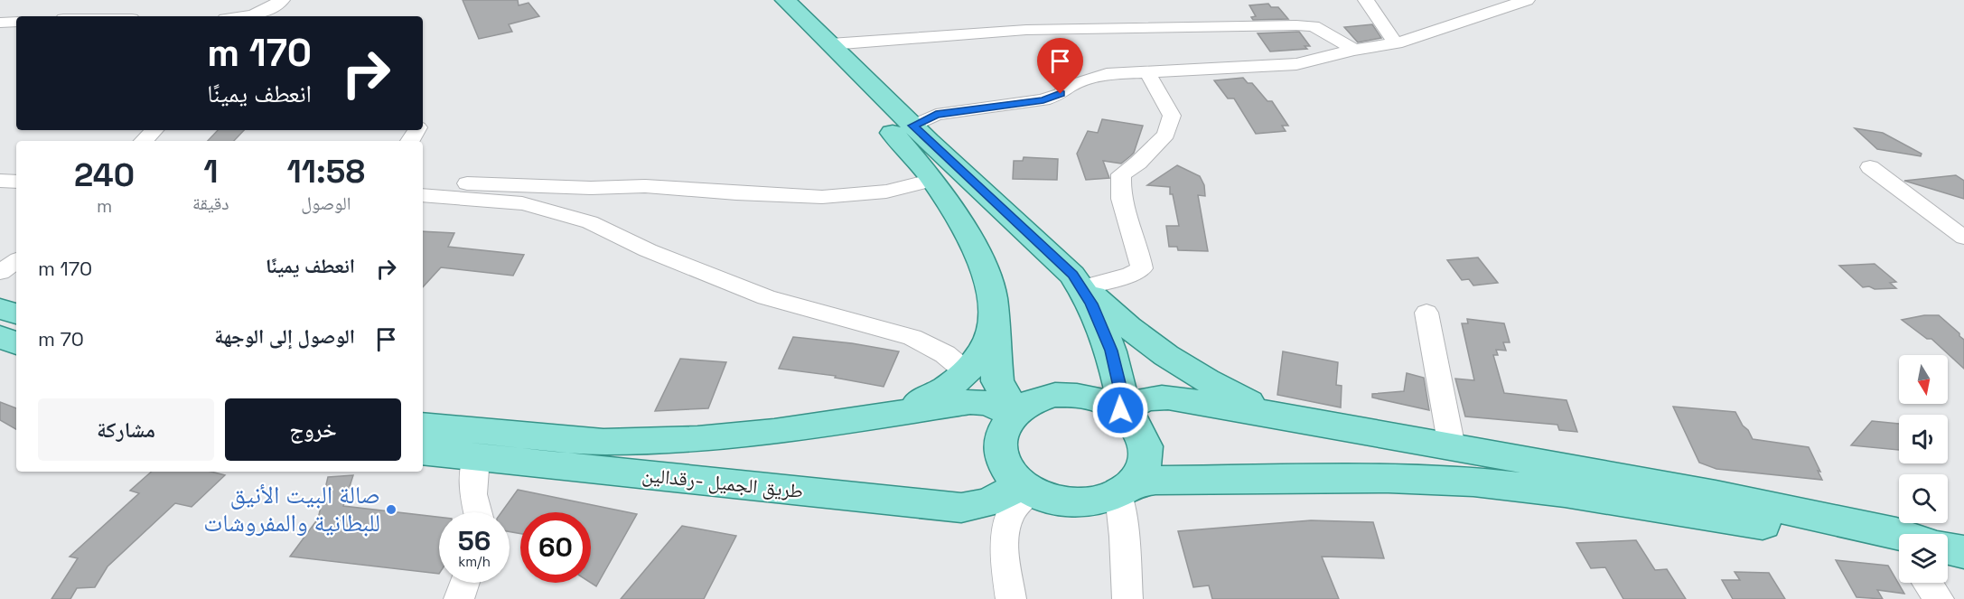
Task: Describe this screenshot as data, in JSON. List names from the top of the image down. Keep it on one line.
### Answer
{"streets":{"main road":["طريق الجميل -رقدالين"]},"places":["صالة البيت الأنيق للبطانية والمفروشات"],"north":"bottom","page":{"turn":["170 m","انعطف يمينًا"],"eta":["11:58","الوصول","1","دقيقة","240","m"],"list":[{"name":"انعطف يمينًا","value":"170 m"},{"name":"الوصول إلى الوجهة","value":"70 m"}],"buttons":["خروج","مشاركة"],"speed":"56 km/h","limit":"60"}}
